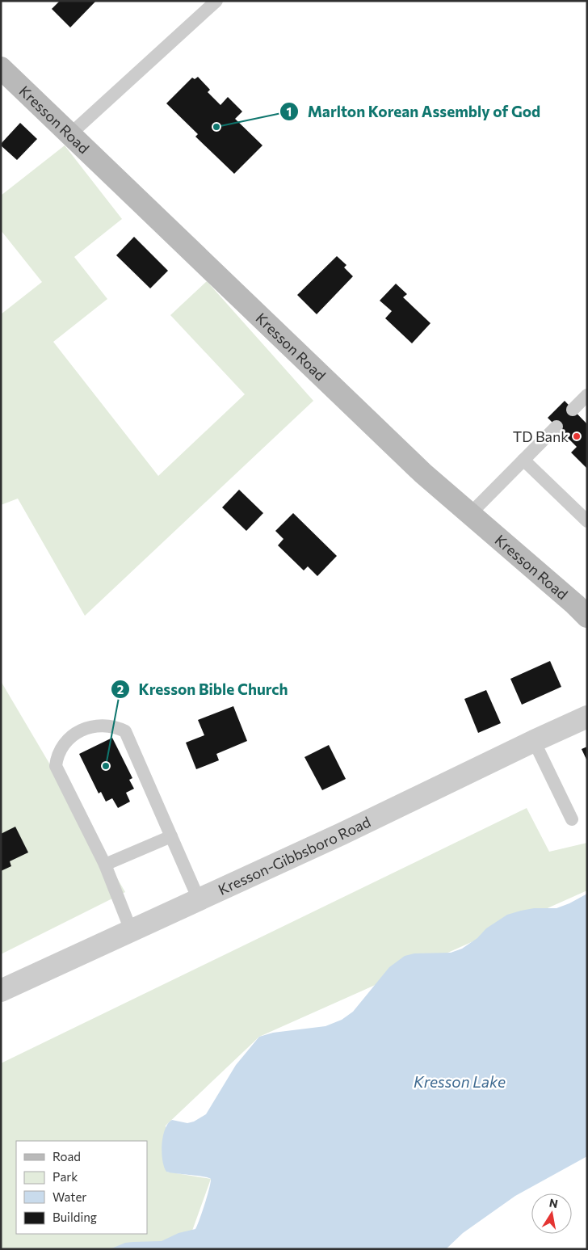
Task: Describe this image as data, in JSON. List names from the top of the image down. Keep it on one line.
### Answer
{"streets":{"main road":["Kresson Road"],"street":["Kresson-Gibbsboro Road"]},"water":["Kresson Lake"],"places":["Marlton Korean Assembly of God","TD Bank","Kresson Bible Church"],"legend":["Road","Park","Water","Building"],"north":"top"}
